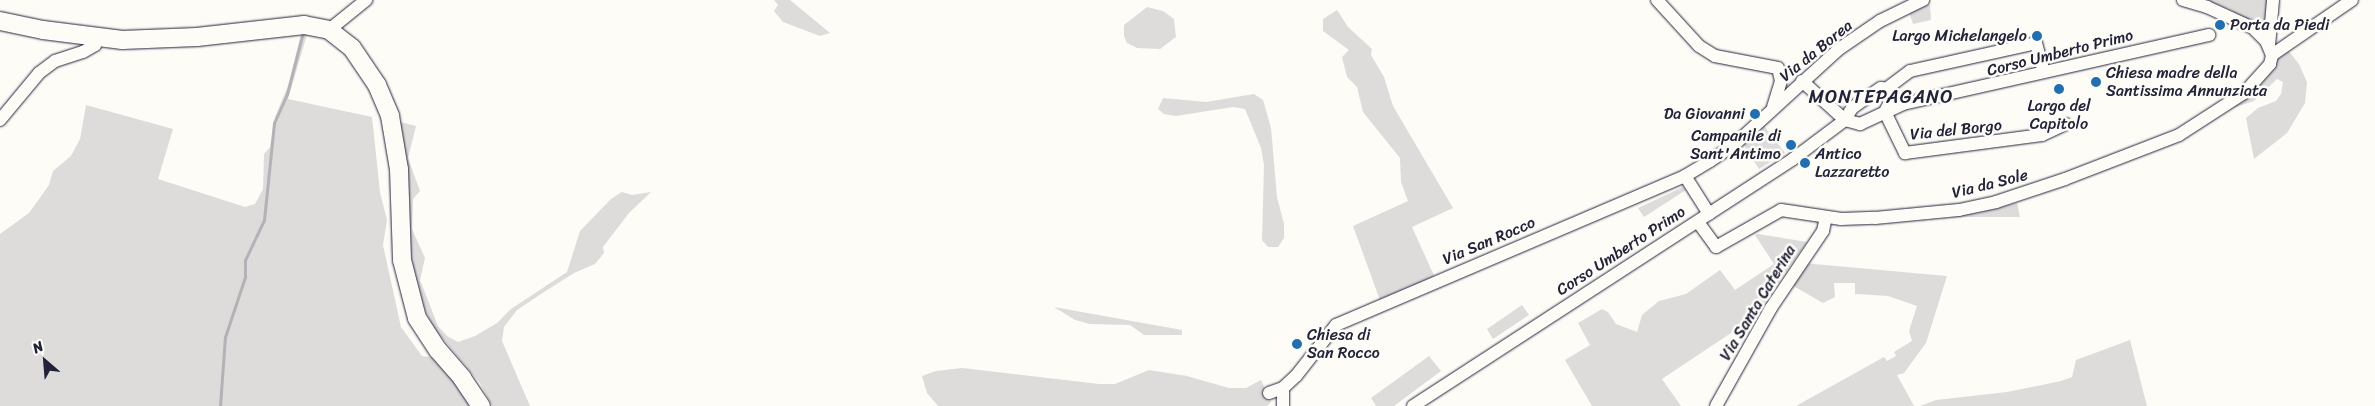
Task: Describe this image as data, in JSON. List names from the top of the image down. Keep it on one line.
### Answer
{"streets":{"street":["Via da Borea","Corso Umberto Primo","Via del Borgo","Via da Sole","Via San Rocco","Via Santa Caterina"]},"crossings":[["Via da Borea","Via San Rocco"],["Corso Umberto Primo","Via del Borgo"],["Corso Umberto Primo","Via da Sole"],["Via da Sole","Via Santa Caterina"]],"districts":["MONTEPAGANO"],"places":["Porta da Piedi","Largo Michelangelo","Chiesa madre della Santissima Annunziata","Largo del Capitolo","Da Giovanni","Campanile di Sant'Antimo","Antico Lazzaretto","Chiesa di San Rocco"],"north":"top left"}
